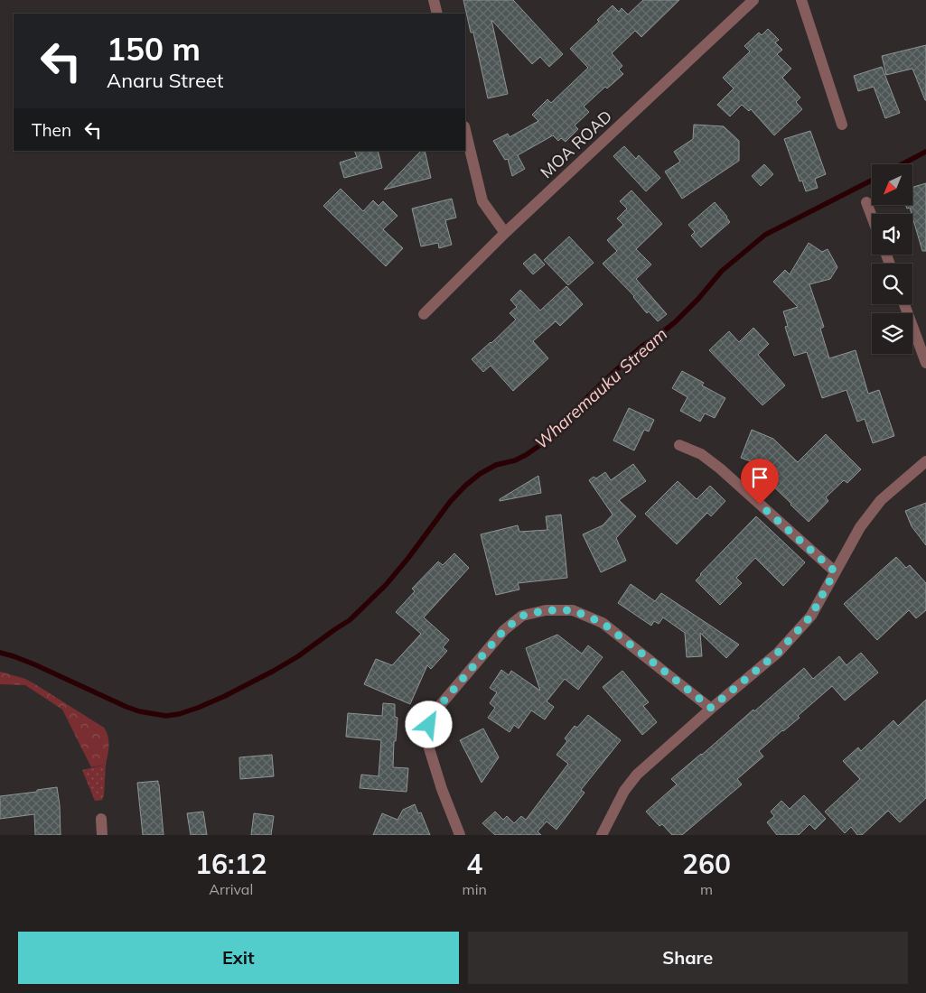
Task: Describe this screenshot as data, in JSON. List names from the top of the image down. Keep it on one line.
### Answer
{"streets":{"street":["MOA ROAD"]},"water":["Wharemauku Stream"],"north":"bottom left","page":{"turn":["150 m","Anaru Street"],"then":"Then","eta":["16:12","Arrival","4","min","260","m"],"buttons":["Exit","Share"]}}
